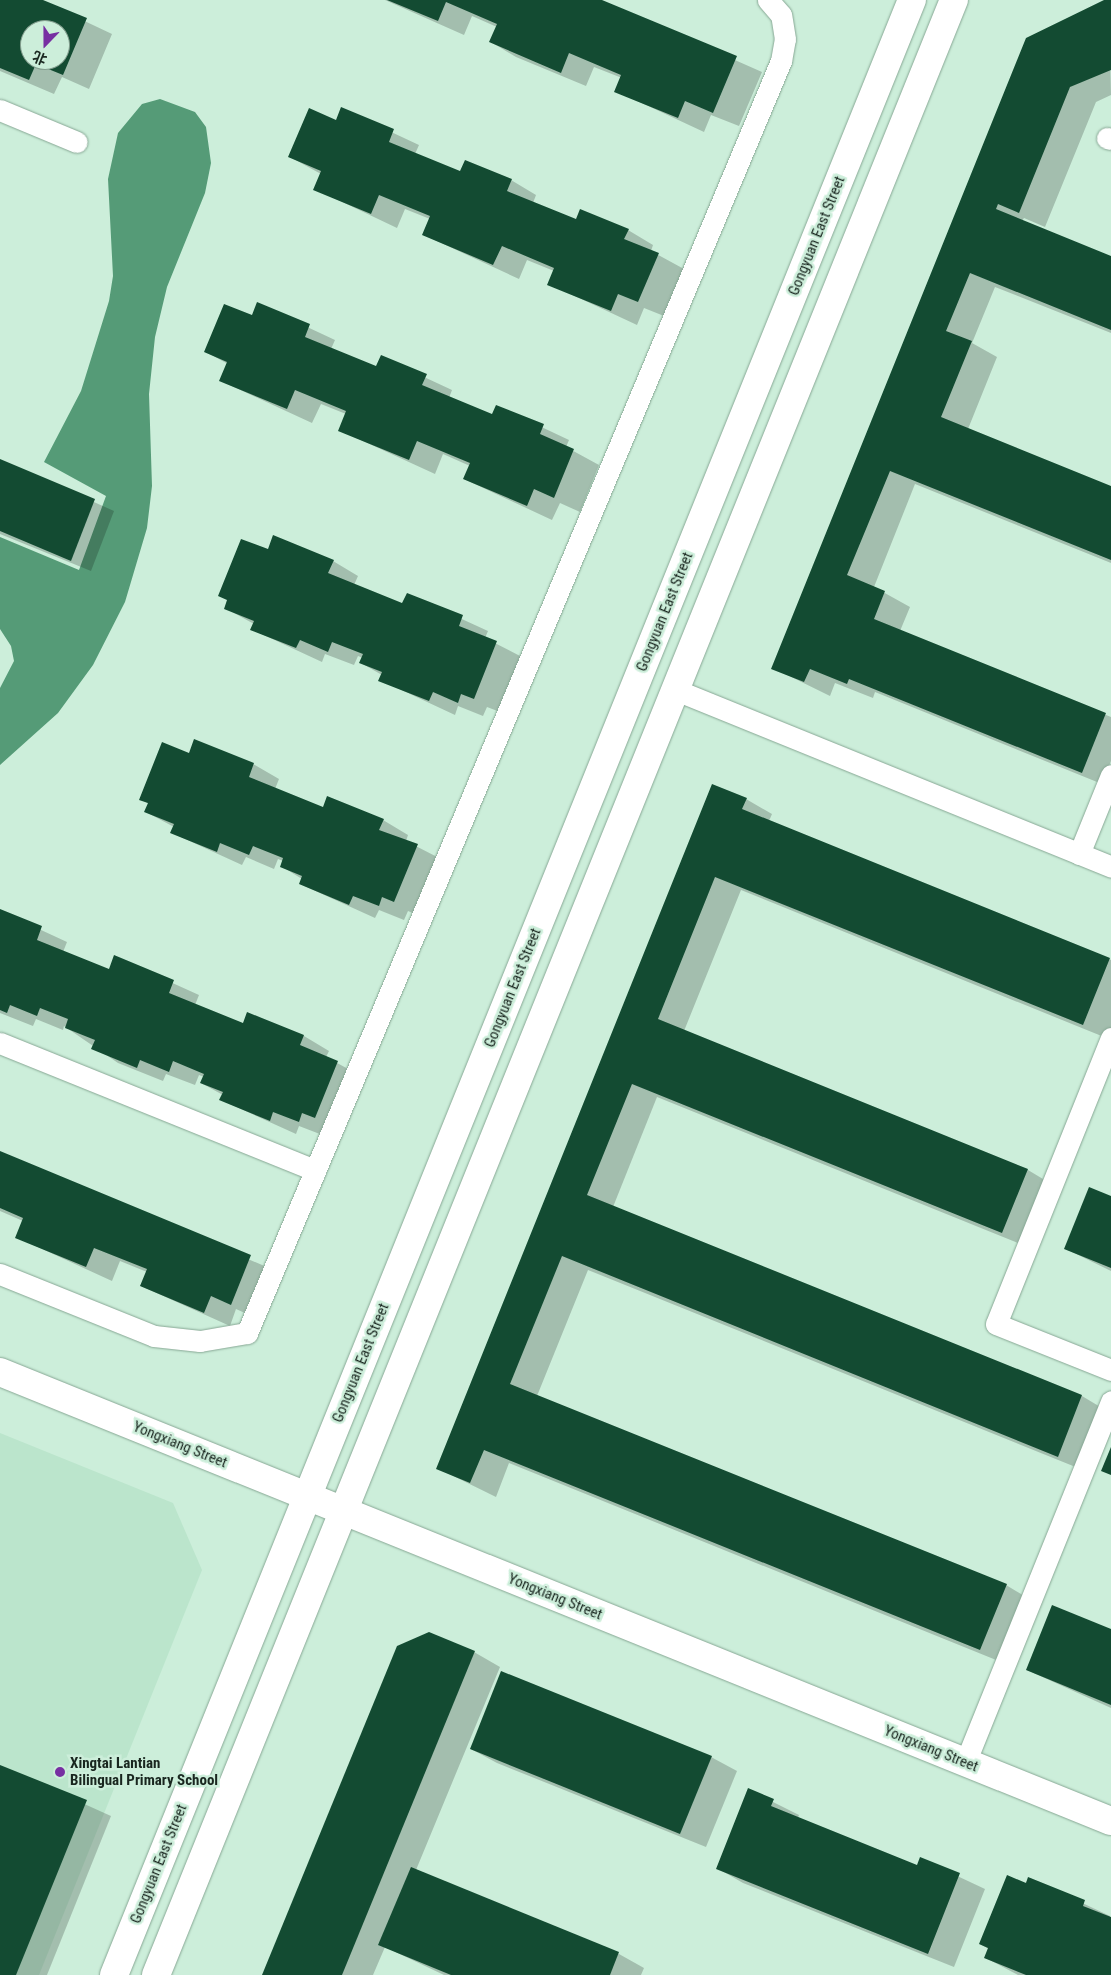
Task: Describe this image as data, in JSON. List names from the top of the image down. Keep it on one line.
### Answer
{"streets":{"street":["Gongyuan East Street","Yongxiang Street"]},"crossings":[["Gongyuan East Street","Yongxiang Street"]],"places":["Xingtai Lantian Bilingual Primary School"],"north":"bottom"}
